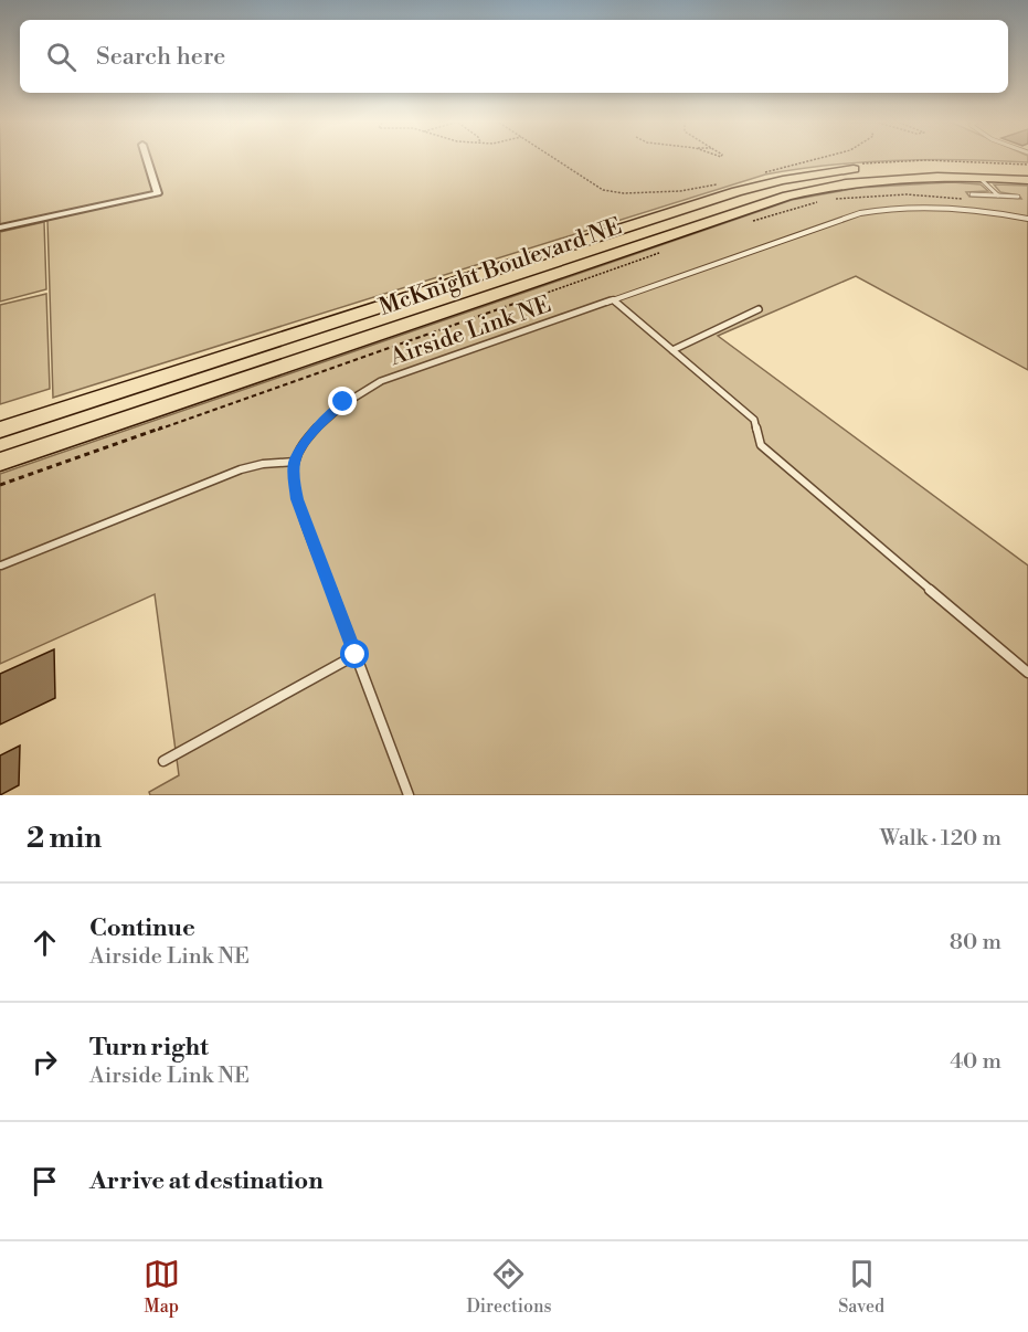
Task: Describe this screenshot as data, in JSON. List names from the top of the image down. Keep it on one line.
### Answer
{"streets":{"main road":["McKnight Boulevard NE"],"lane":["Airside Link NE"]},"page":{"search":"Search here","heading":["2 min","Walk · 120 m"],"list":[["Continue","Airside Link NE","80 m"],["Turn right","Airside Link NE","40 m"],"Arrive at destination"],"nav":["Map","Directions","Saved"]}}
